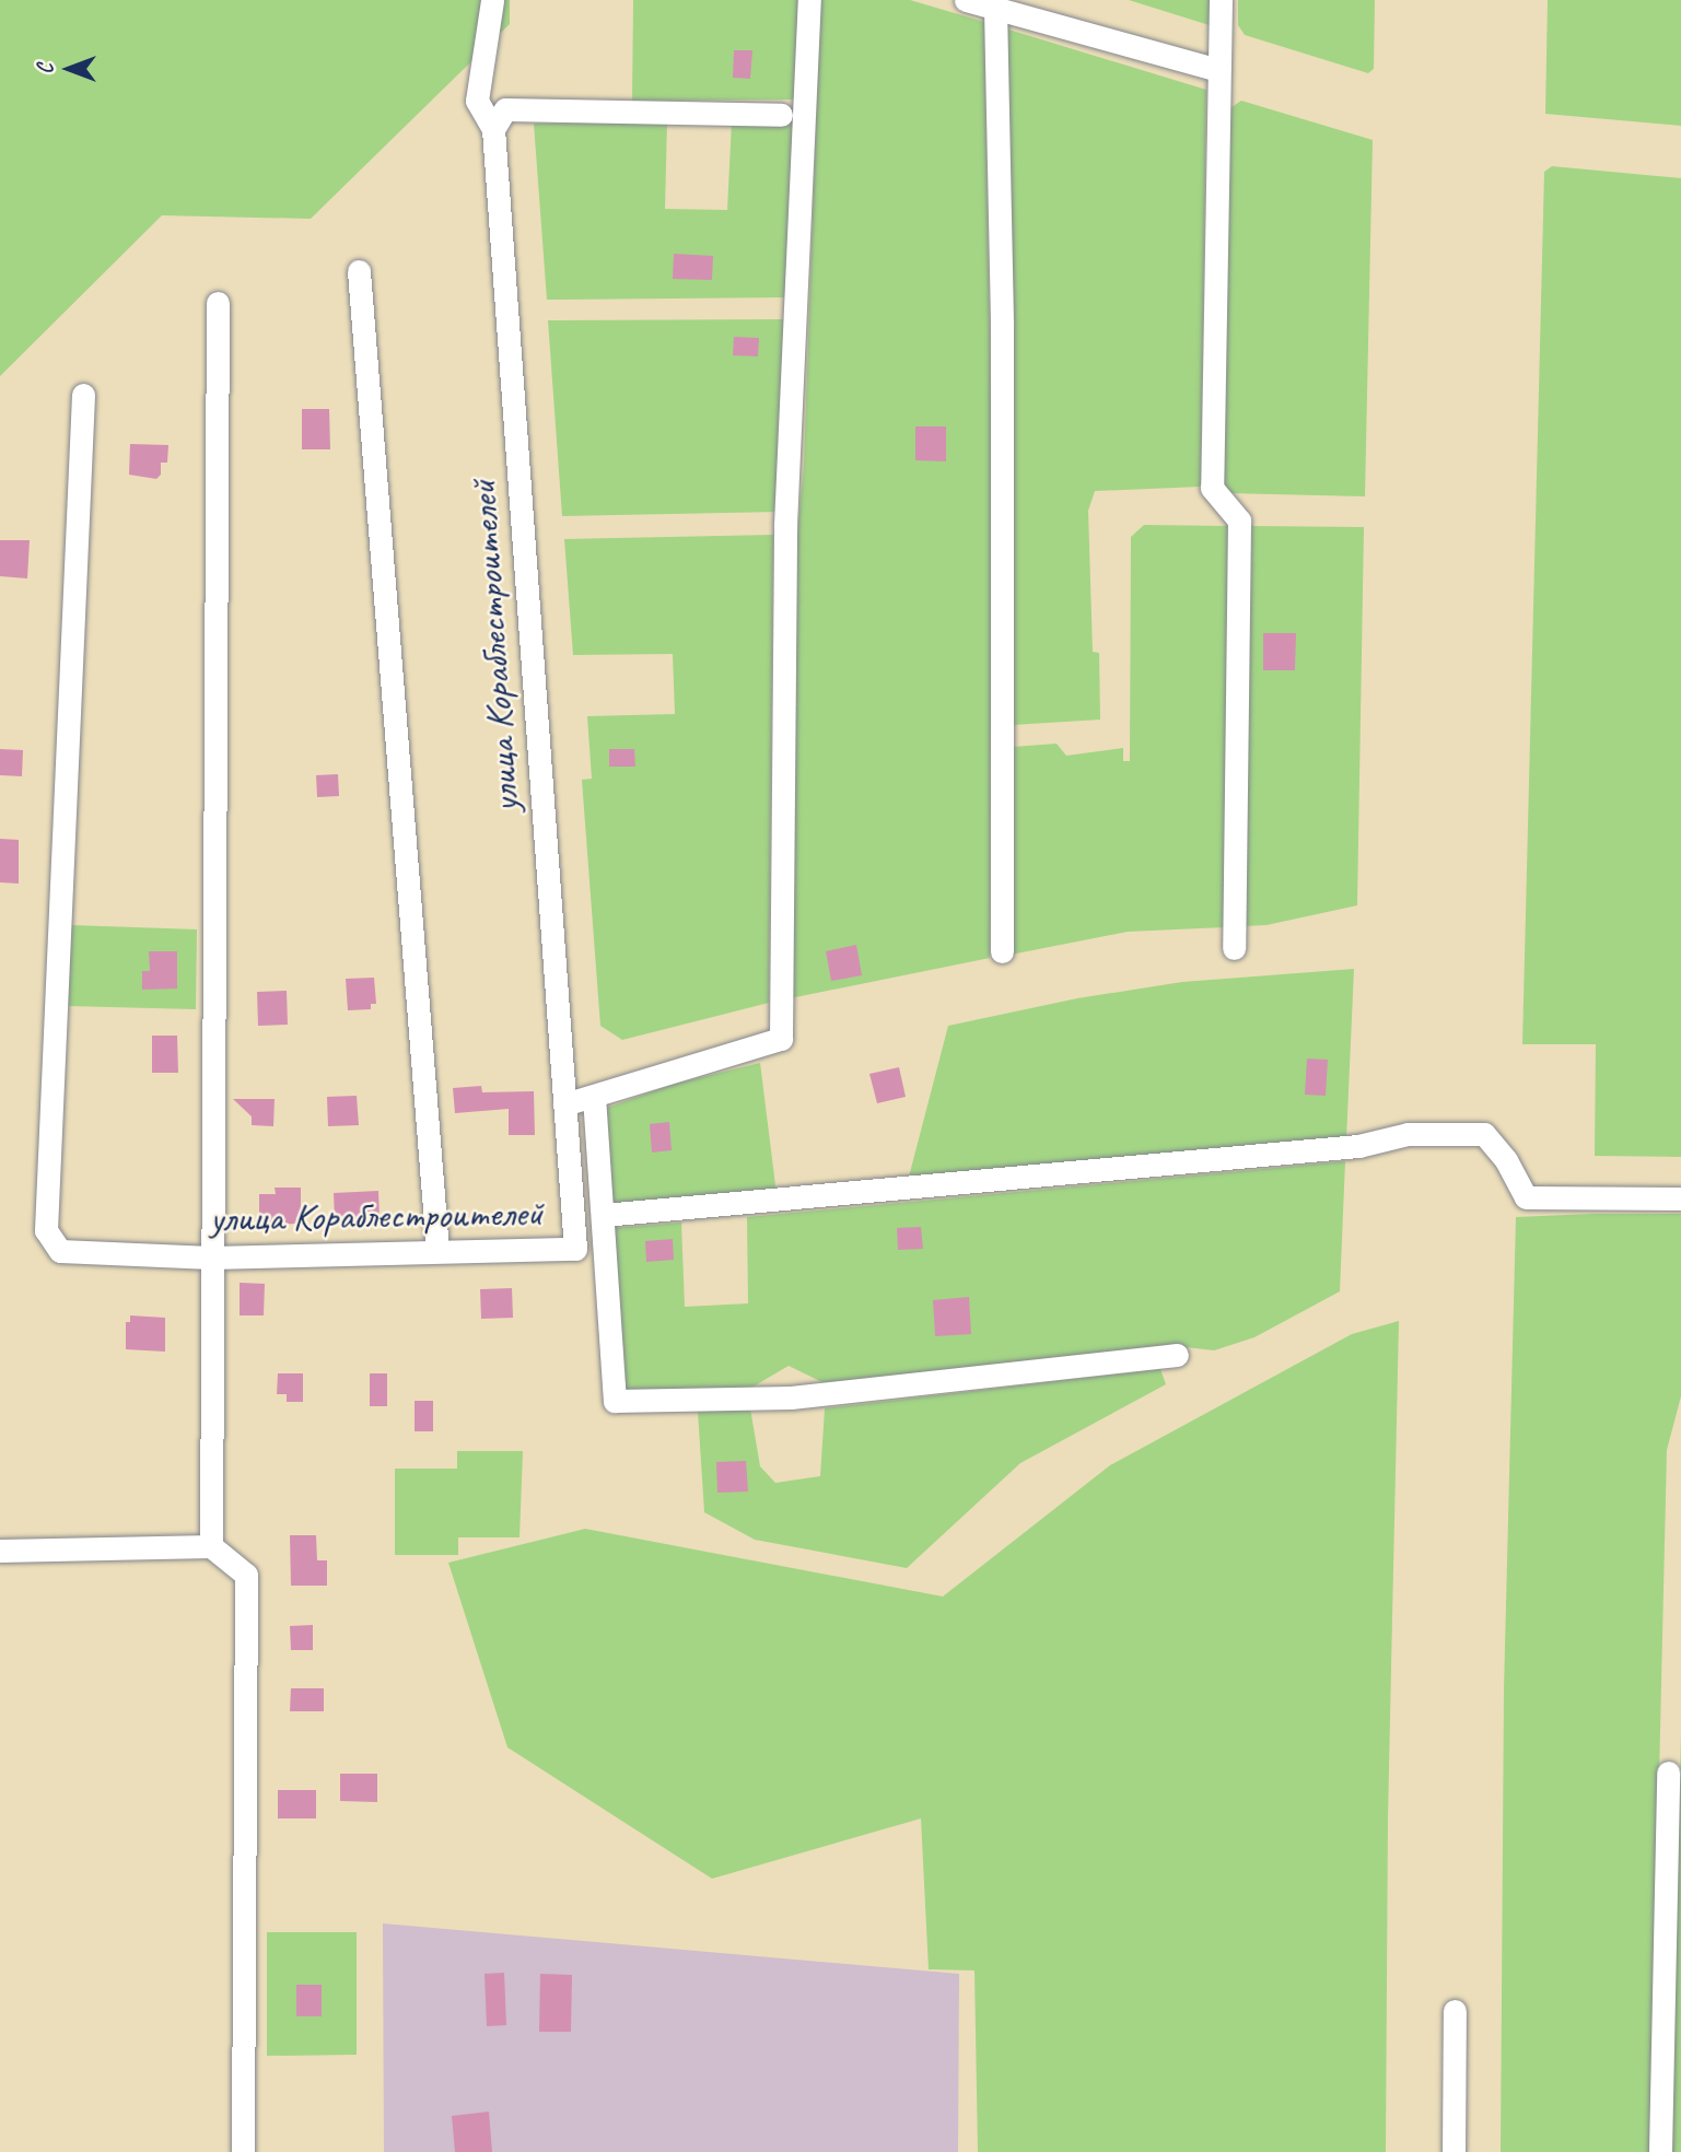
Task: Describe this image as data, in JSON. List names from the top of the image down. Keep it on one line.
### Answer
{"streets":{"street":["улица Кораблестроителей"]},"north":"left"}
